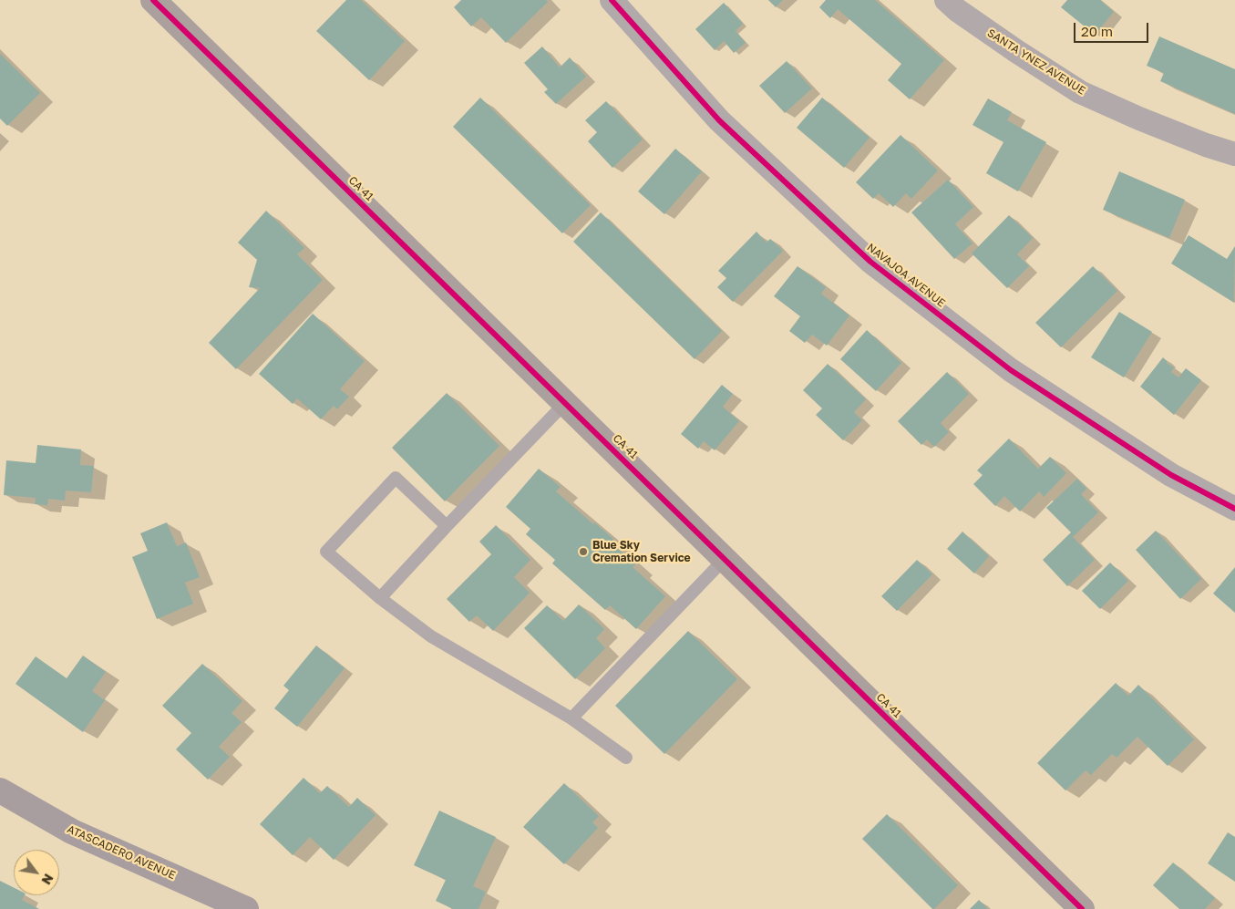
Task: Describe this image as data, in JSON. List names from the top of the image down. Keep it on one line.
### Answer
{"streets":{"main road":["CA 41","ATASCADERO AVENUE"],"street":["SANTA YNEZ AVENUE","NAVAJOA AVENUE"]},"places":["Blue Sky Cremation Service"],"scale_bar":"20 m","north":"bottom right"}
